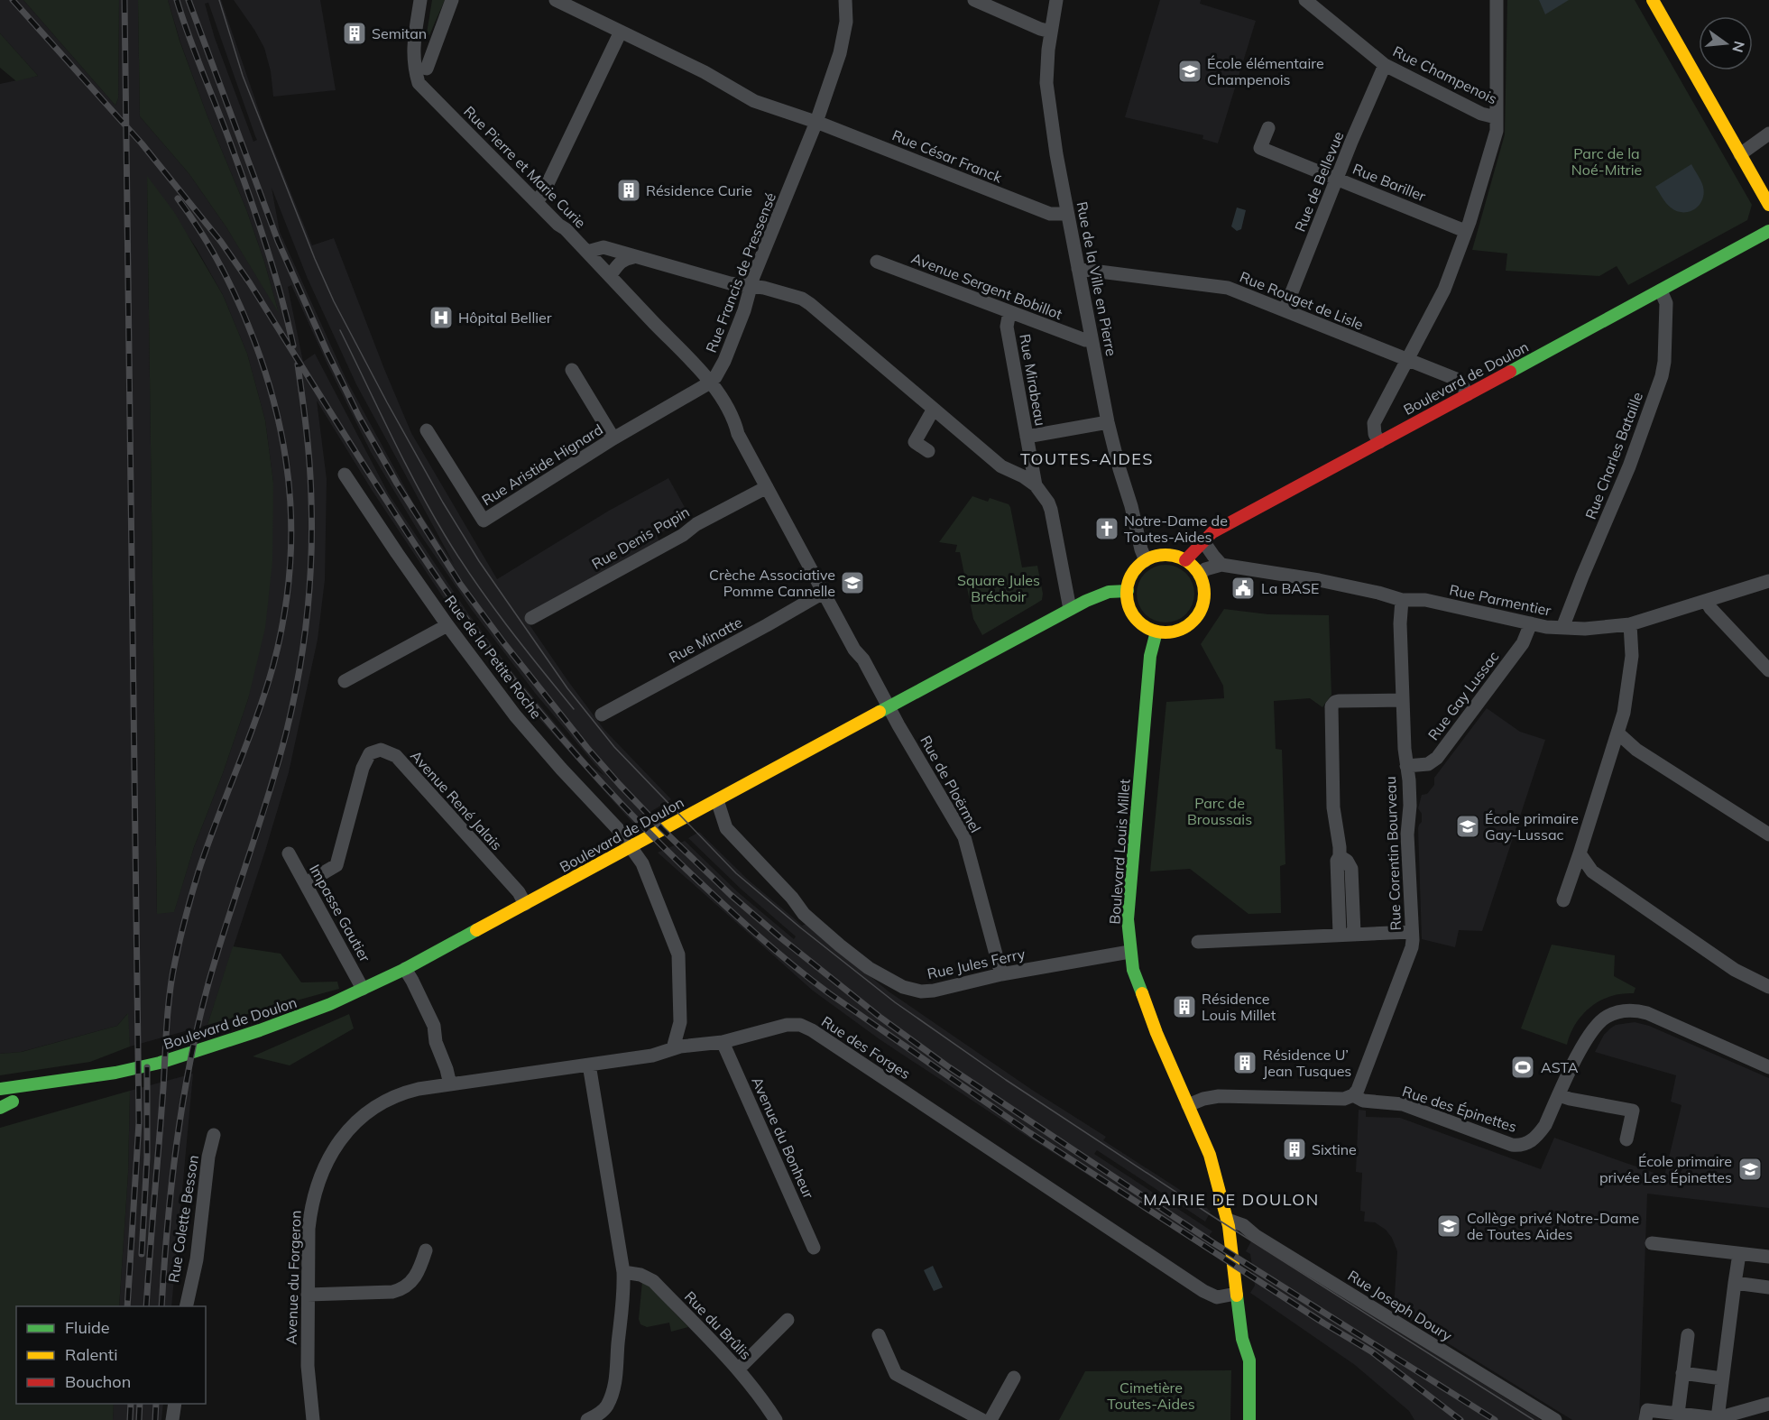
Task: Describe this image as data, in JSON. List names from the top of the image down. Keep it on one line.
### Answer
{"streets":{"main road":["Boulevard de Doulon","Boulevard Louis Millet"],"street":["Rue Champenois","Rue César Franck","Rue Pierre et Marie Curie","Rue de Bellevue","Rue Bariller","Rue Francis de Pressensé","Rue de la Ville en Pierre","Avenue Sergent Bobillot","Rue Rouget de Lisle","Rue Mirabeau","Rue Charles Bataille","Rue Aristide Hignard","Rue Denis Papin","Rue Parmentier","Rue Minatte","Rue de la Petite Roche","Rue Gay Lussac","Rue de Ploërmel","Avenue René Jalais","Rue Corentin Bourveau","Impasse Gautier","Rue Jules Ferry","Rue des Forges","Rue des Épinettes","Avenue du Bonheur","Rue Colette Besson","Avenue du Forgeron","Rue Joseph Doury","Rue du Brûlis"]},"crossings":[["Rue Champenois","Rue de Bellevue"],["Rue César Franck","Rue Francis de Pressensé"],["Rue César Franck","Rue de la Ville en Pierre"],["Rue Pierre et Marie Curie","Rue Francis de Pressensé"],["Rue Pierre et Marie Curie","Rue Aristide Hignard"],["Rue de Bellevue","Rue Bariller"],["Rue de Bellevue","Rue Rouget de Lisle"],["Rue Francis de Pressensé","Rue Aristide Hignard"],["Rue de la Ville en Pierre","Rue Rouget de Lisle"],["Rue de la Ville en Pierre","Boulevard de Doulon"],["Rue de la Ville en Pierre","Boulevard Louis Millet"],["Avenue Sergent Bobillot","Rue Mirabeau"],["Rue Rouget de Lisle","Boulevard de Doulon"],["Boulevard de Doulon","Rue Charles Bataille"],["Boulevard de Doulon","Rue de la Petite Roche"],["Boulevard de Doulon","Rue de Ploërmel"],["Boulevard de Doulon","Avenue René Jalais"],["Boulevard de Doulon","Boulevard Louis Millet"],["Boulevard de Doulon","Impasse Gautier"],["Boulevard de Doulon","Rue Jules Ferry"],["Rue Charles Bataille","Rue Parmentier"],["Rue Parmentier","Rue Gay Lussac"],["Rue Parmentier","Rue Corentin Bourveau"],["Rue de la Petite Roche","Rue des Forges"],["Rue Gay Lussac","Rue Corentin Bourveau"],["Rue de Ploërmel","Rue Jules Ferry"],["Avenue René Jalais","Impasse Gautier"],["Boulevard Louis Millet","Rue Jules Ferry"],["Boulevard Louis Millet","Rue des Forges"],["Boulevard Louis Millet","Rue des Épinettes"],["Boulevard Louis Millet","Rue Joseph Doury"],["Rue Corentin Bourveau","Rue des Épinettes"],["Rue des Forges","Avenue du Bonheur"],["Rue des Forges","Avenue du Forgeron"]],"districts":["TOUTES-AIDES","MAIRIE DE DOULON"],"parks":["Parc de la Noé-Mitrie","Square Jules Bréchoir","Parc de Broussais","Cimetière Toutes-Aides"],"places":{"building":["Semitan","Résidence Curie","Résidence Louis Millet","Résidence U’ Jean Tusques","Sixtine"],"school or university":["École élémentaire Champenois","Crèche Associative Pomme Cannelle","École primaire Gay-Lussac","École primaire privée Les Épinettes","Collège privé Notre-Dame de Toutes Aides"],"hospital":["Hôpital Bellier"],"church":["Notre-Dame de Toutes-Aides"],"public building":["La BASE"],"sports":["ASTA"]},"legend":["Fluide","Ralenti","Bouchon"],"north":"right"}
